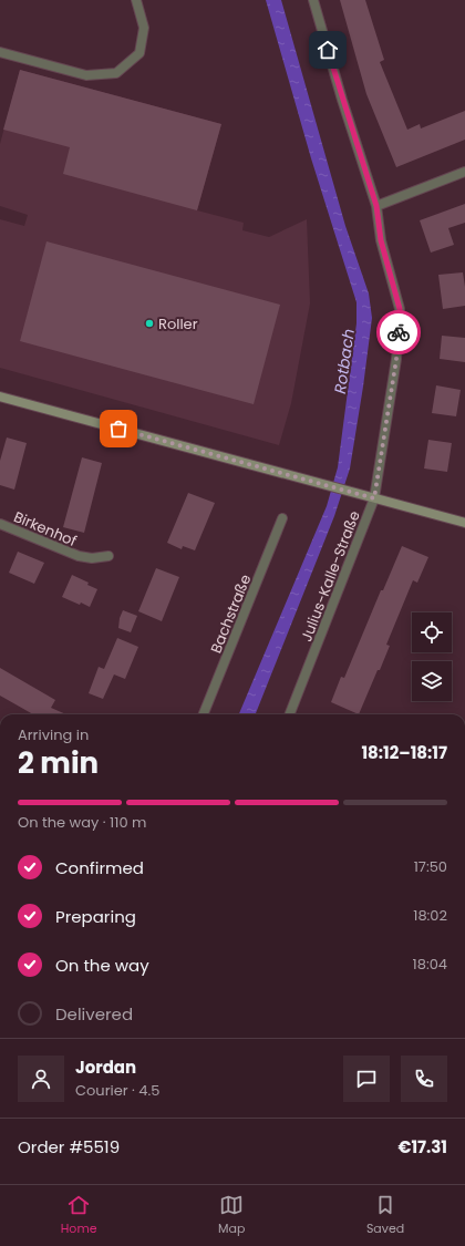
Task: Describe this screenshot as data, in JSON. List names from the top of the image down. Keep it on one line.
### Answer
{"streets":{"street":["Birkenhof","Julius-Kalle-Straße","Bachstraße"]},"water":["Rotbach"],"places":["Roller"],"page":{"heading":["2 min","Arriving in","18:12–18:17"],"panel":["Jordan","Courier · 4.5","Order #5519","€17.31"],"bar":"On the way · 110 m","list":[["Confirmed","17:50"],["Preparing","18:02"],["On the way","18:04"],"Delivered"],"tabs":["Home","Map","Saved"]}}
